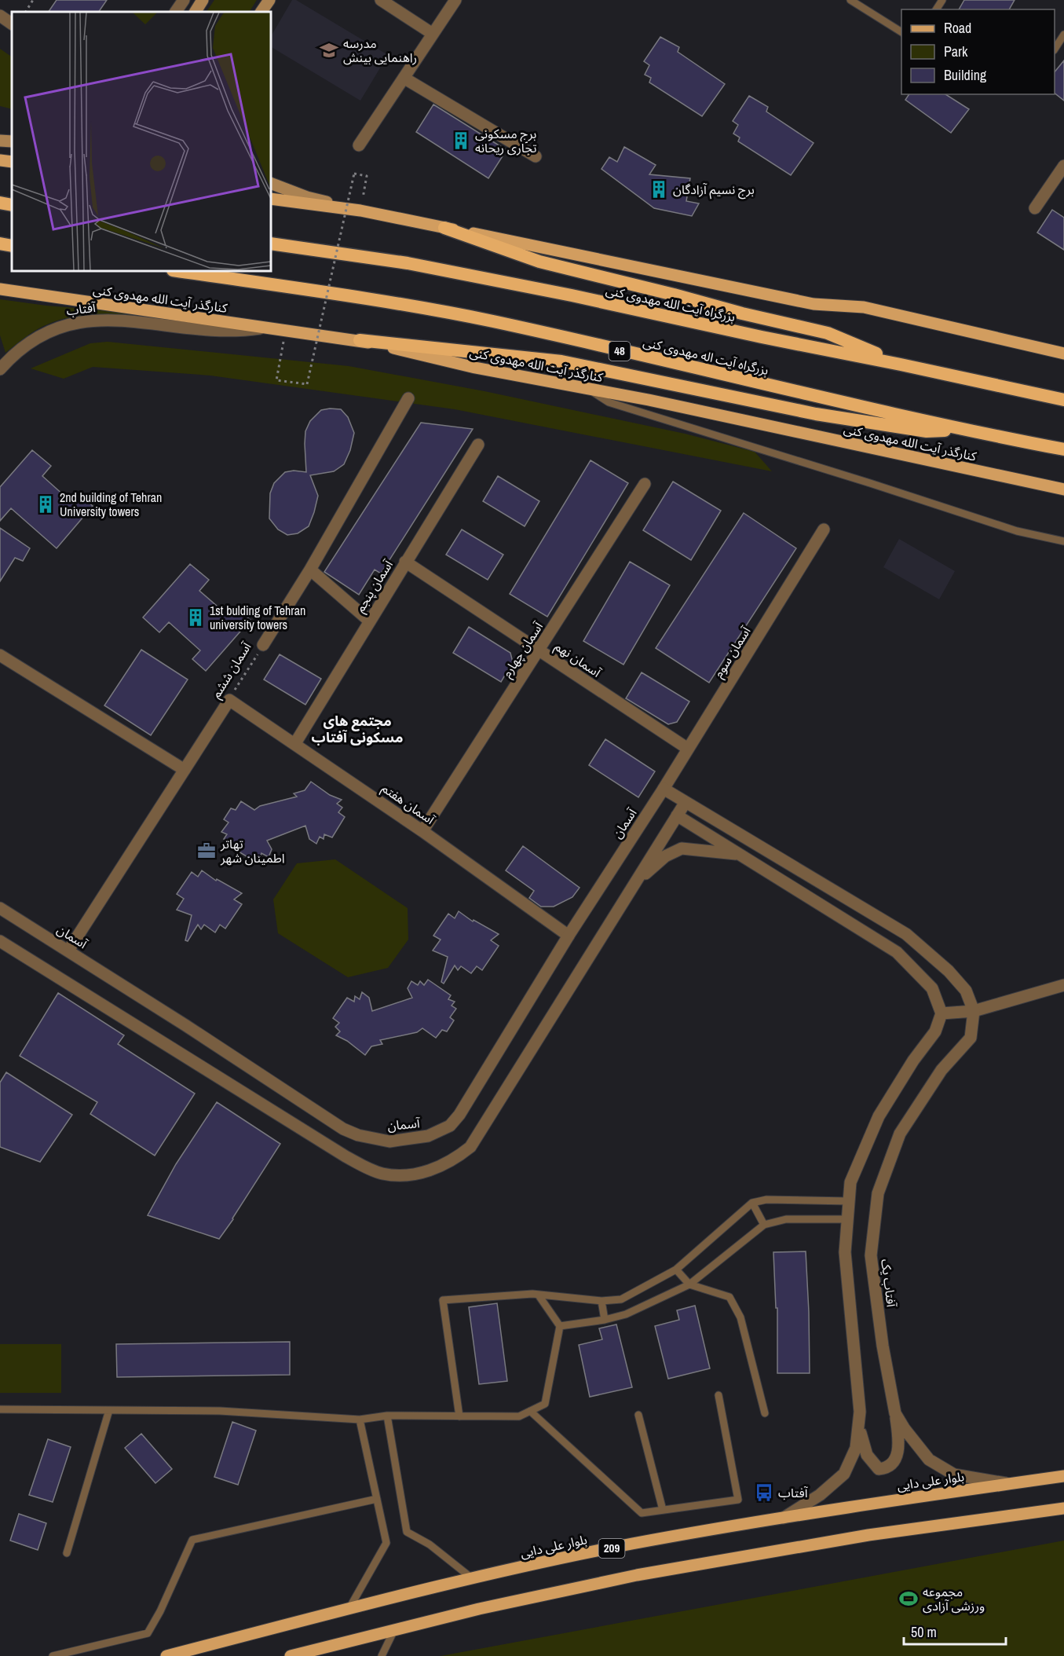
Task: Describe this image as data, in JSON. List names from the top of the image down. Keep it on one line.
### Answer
{"streets":{"highway":["بزرگراه آیت الله مهدوی کنی","48","بزرگراه آیت اله مهدوی کنی"],"main road":["کنارگذر آیت الله مهدوی کنی","بلوار علی دایی","209"],"street":["آفتاب","آسمان پنجم","آسمان چهارم","آسمان سوم","آسمان نهم","آسمان ششم","آسمان هفتم","آسمان","آفتاب یک"]},"crossings":[["کنارگذر آیت الله مهدوی کنی","آفتاب"],["آسمان پنجم","آسمان نهم"],["آسمان پنجم","آسمان هفتم"],["آسمان چهارم","آسمان نهم"],["آسمان چهارم","آسمان هفتم"],["آسمان سوم","آسمان نهم"],["آسمان سوم","آسمان"],["آسمان ششم","آسمان هفتم"],["آسمان ششم","آسمان"],["آسمان هفتم","آسمان"],["آفتاب یک","بلوار علی دایی"]],"districts":["مجتمع های مسکونی آفتاب"],"places":{"school or university":["مدرسه راهنمایی بینش"],"building":["برج مسکونی تجاری ریحانه","برج نسیم آزادگان","2nd building of Tehran University towers","1st bulding of Tehran university towers"],"office":["تهاتر اطمینان شهر"],"bus stop":["آفتاب"],"sports":["مجموعه ورزشی آزادی"]},"legend":["Road","Park","Building"],"scale_bar":"50 m"}
